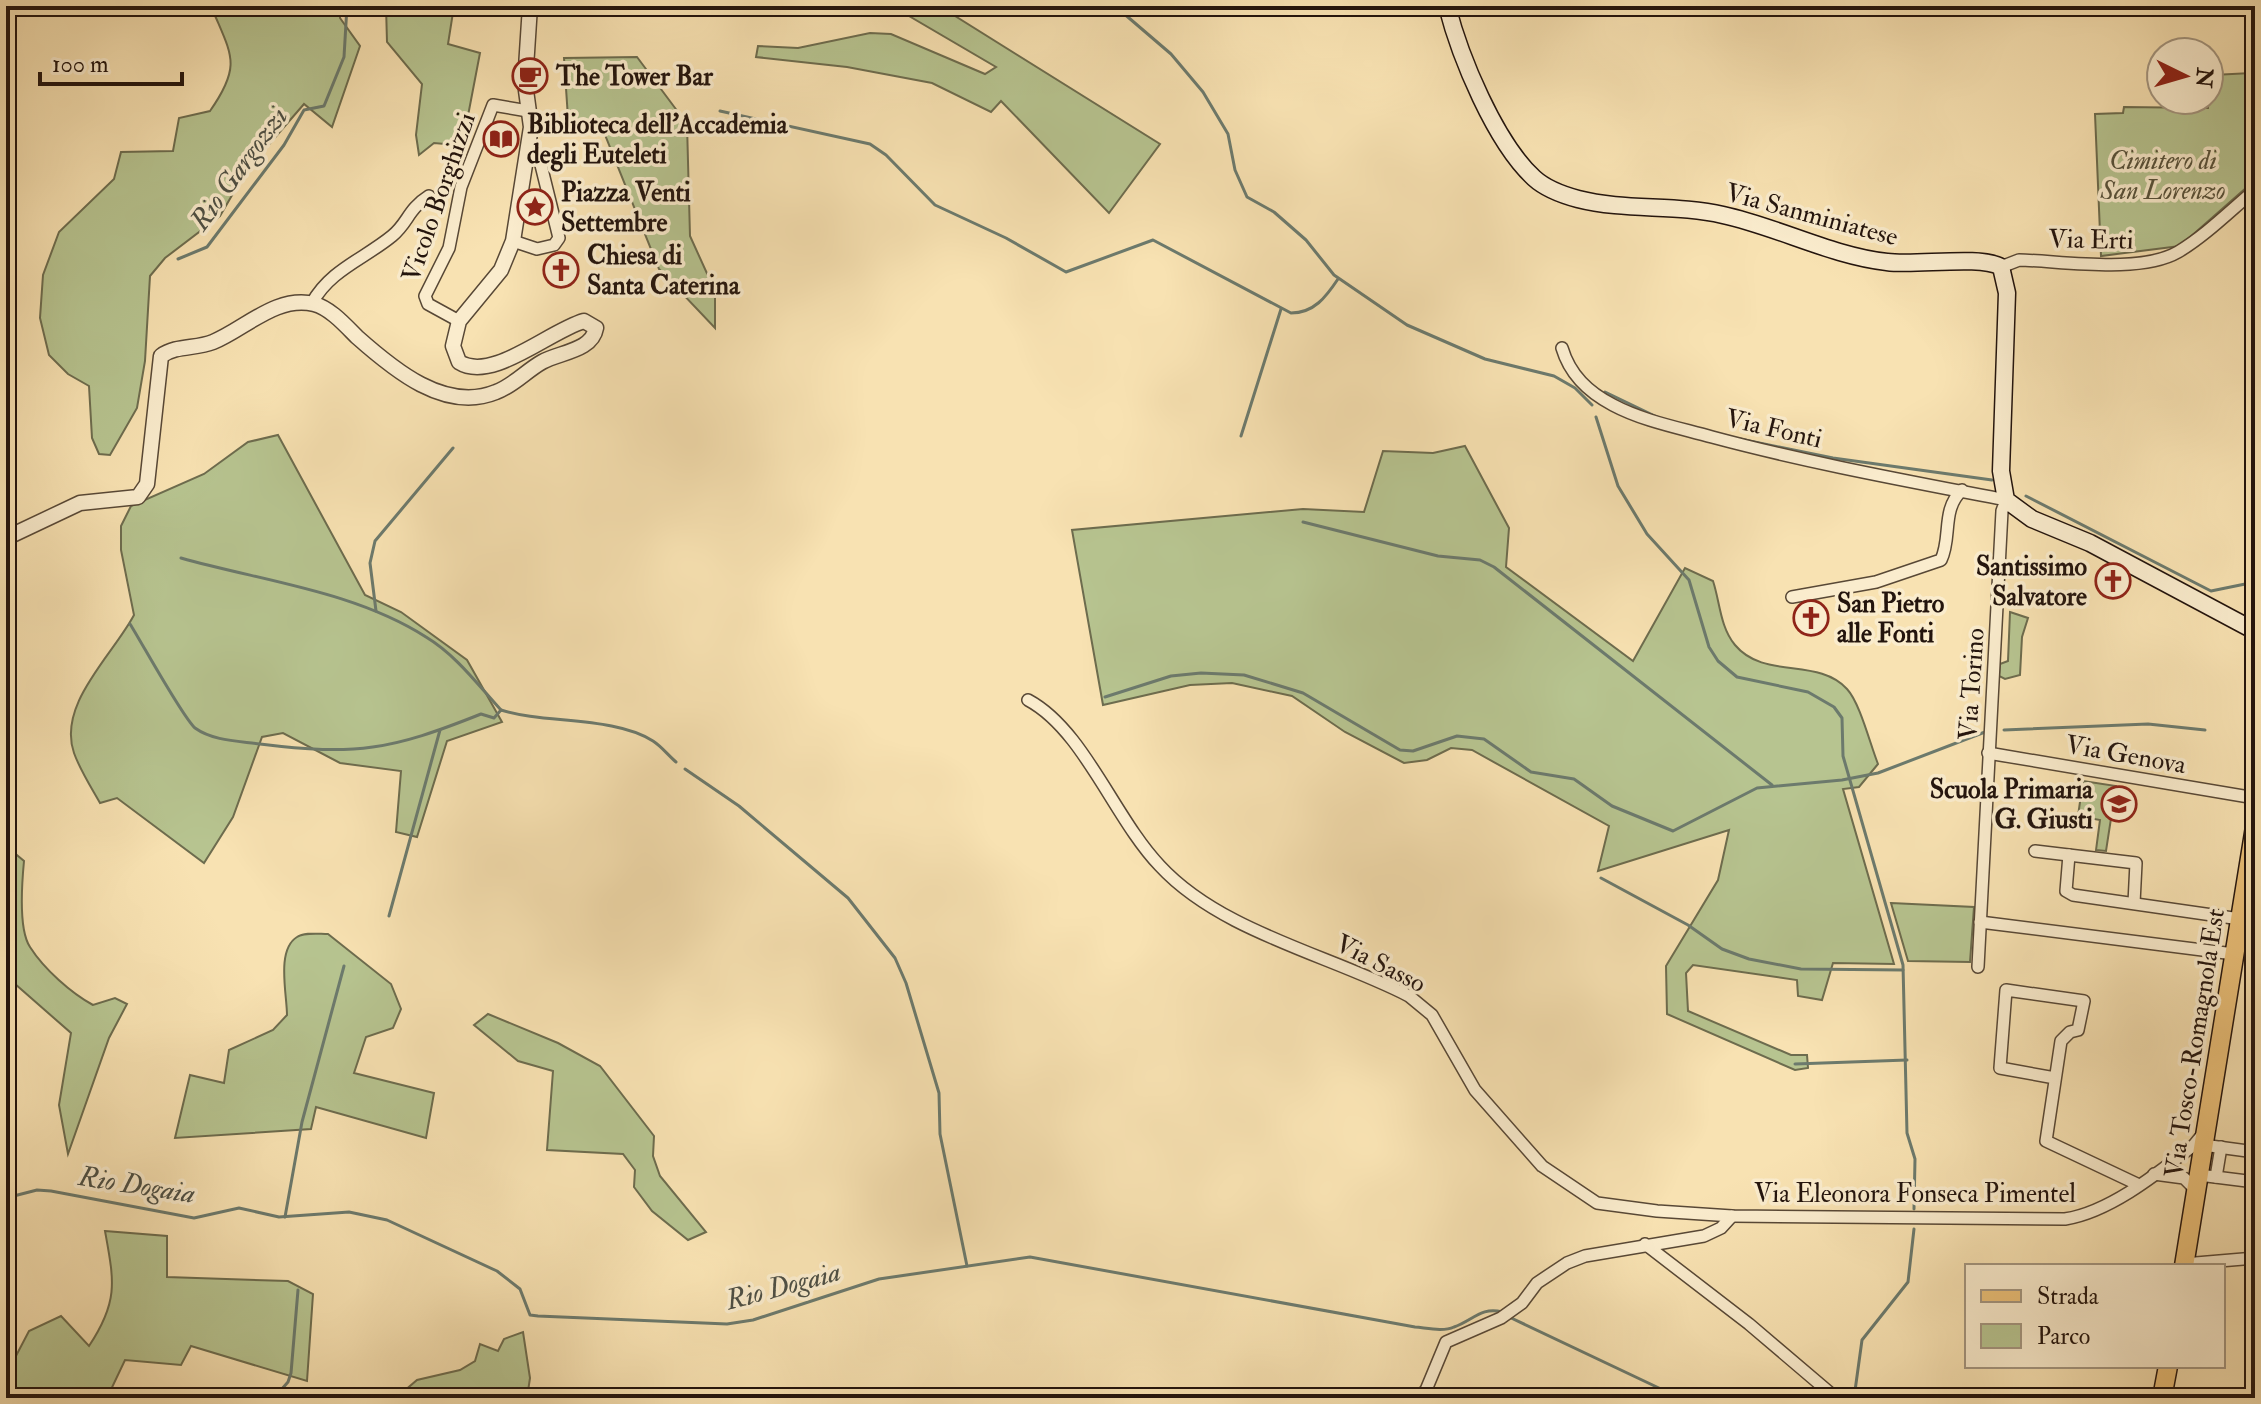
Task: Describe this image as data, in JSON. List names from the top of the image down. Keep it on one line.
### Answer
{"streets":{"main road":["Via Sanminiatese","Via Tosco-Romagnola Est"],"street":["Vicolo Borghizzi","Via Erti","Via Fonti","Via Torino","Via Genova","Via Sasso","Via Eleonora Fonseca Pimentel"]},"crossings":[["Via Sanminiatese","Via Erti"],["Via Fonti","Via Torino"],["Via Torino","Via Genova"],["Via Sasso","Via Eleonora Fonseca Pimentel"],["Via Tosco-Romagnola Est","Via Eleonora Fonseca Pimentel"]],"water":["Rio Gargozzi","Rio Dogaia"],"parks":["Cimitero di San Lorenzo"],"places":{"cafe":["The Tower Bar"],"library":["Biblioteca dell'Accademia degli Euteleti"],"place":["Piazza Venti Settembre"],"church":["Chiesa di Santa Caterina","Santissimo Salvatore","San Pietro alle Fonti"],"school or university":["Scuola Primaria G. Giusti"]},"legend":["Strada","Parco"],"scale_bar":"100 m","north":"right"}
